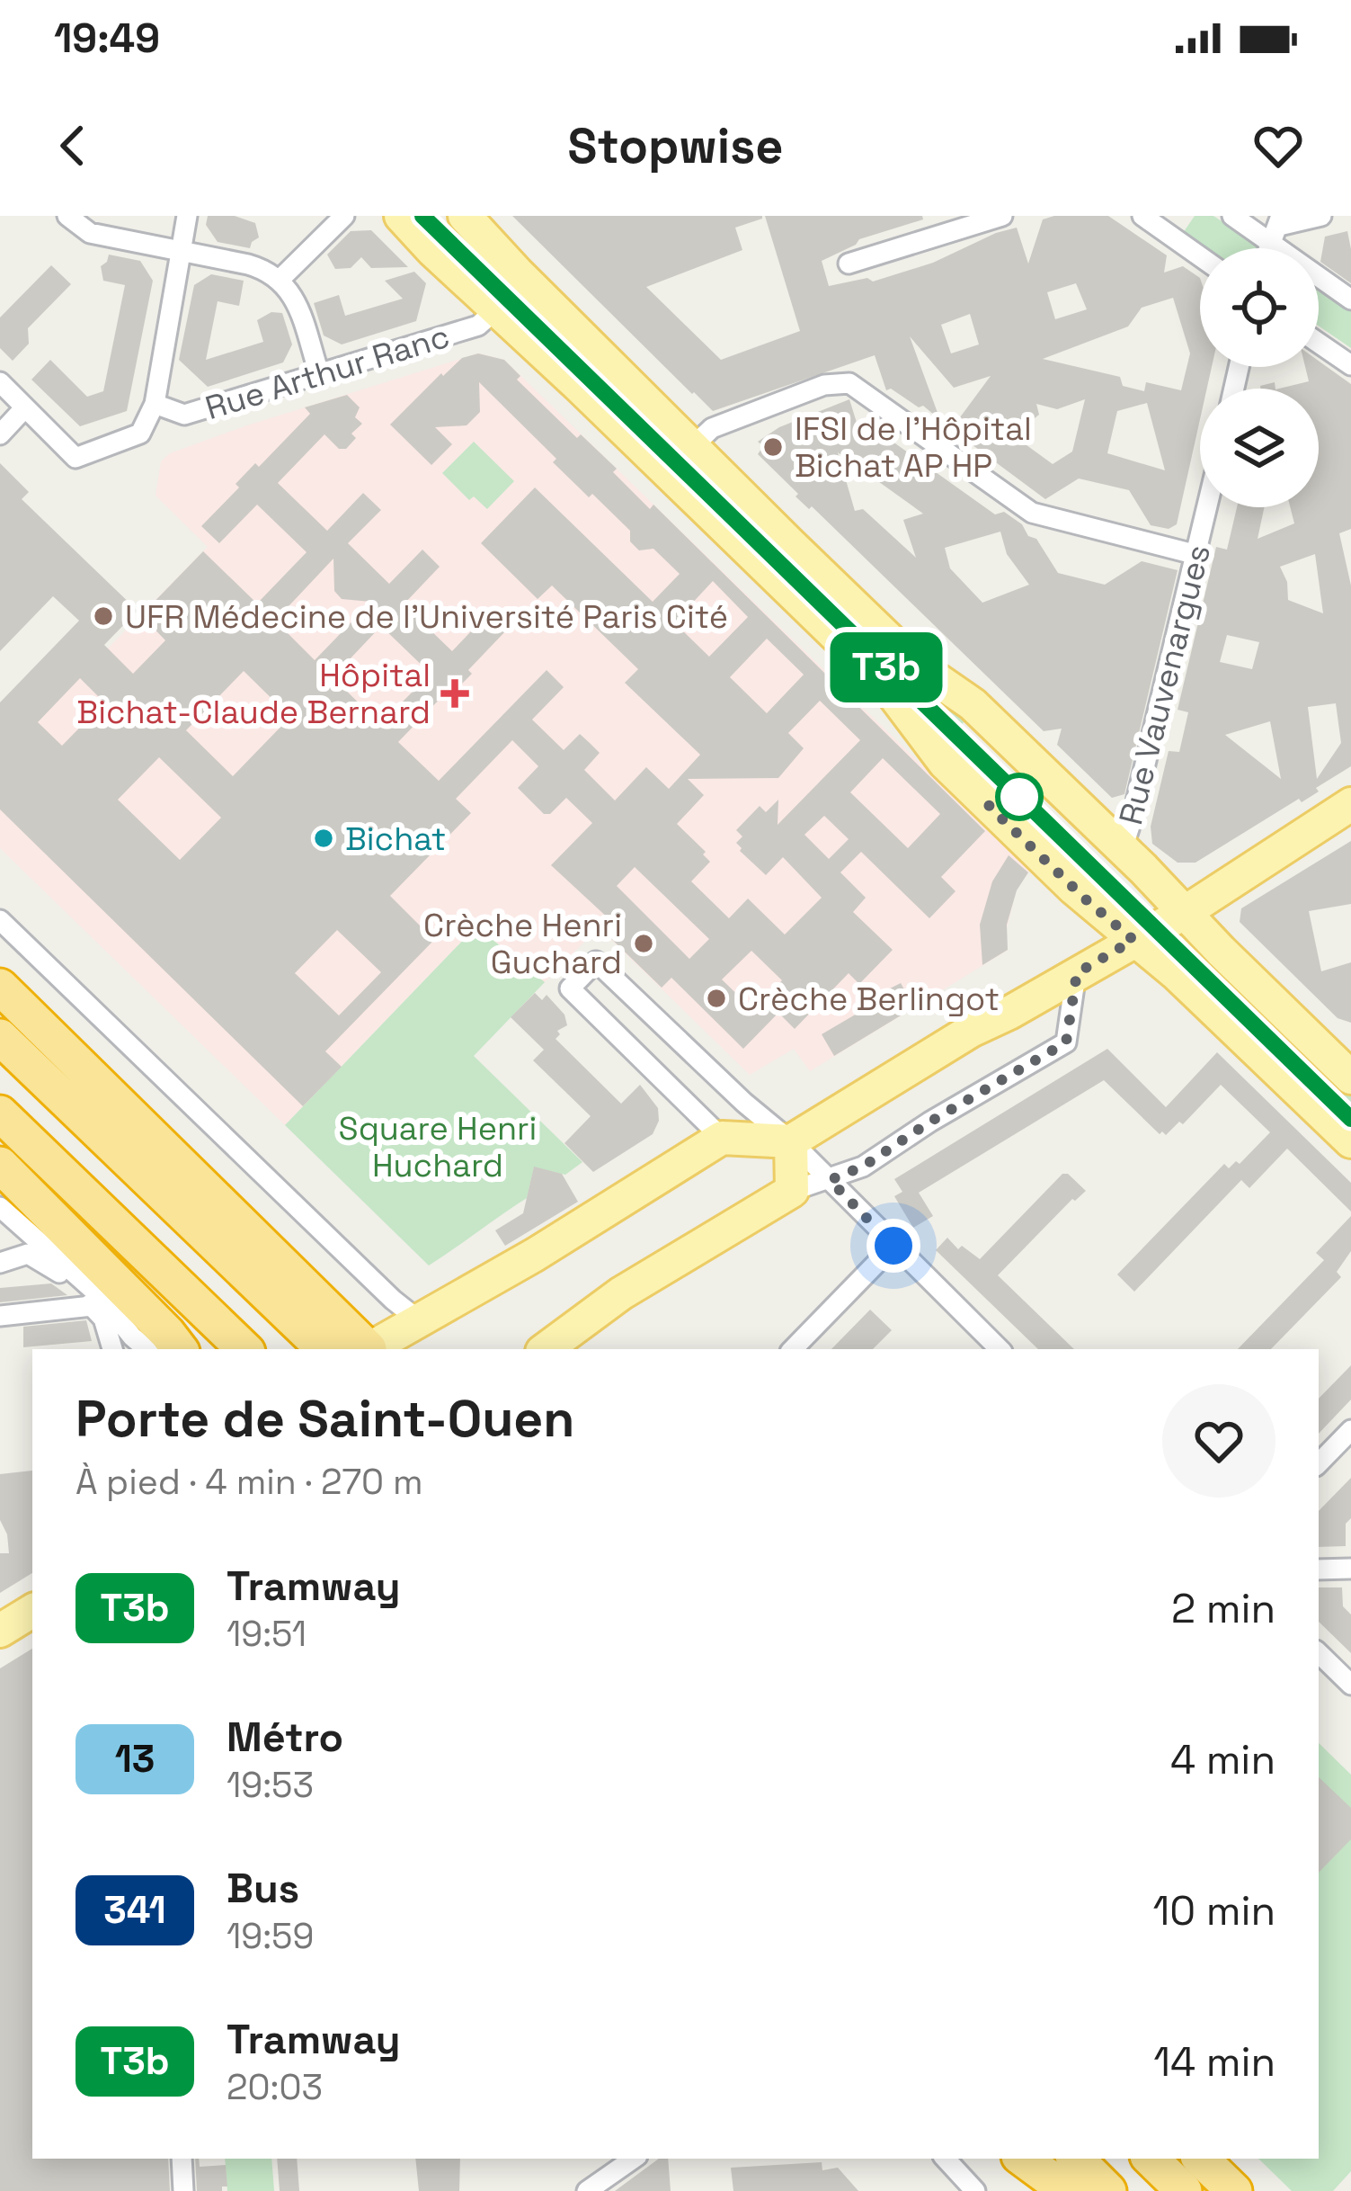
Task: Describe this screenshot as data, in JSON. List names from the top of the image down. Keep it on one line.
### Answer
{"streets":{"street":["Rue Arthur Ranc","Rue Vauvenargues"]},"parks":["Square Henri Huchard"],"places":{"other":["IFSI de l'Hôpital Bichat AP HP","UFR Médecine de l'Université Paris Cité","Bichat","Crèche Henri Guchard","Crèche Berlingot"],"health":["Hôpital Bichat-Claude Bernard"]},"lines":["tram line T3b"],"page":{"status":"19:49","header":"Stopwise","on_map":"T3b","heading":["Porte de Saint-Ouen","À pied · 4 min · 270 m"],"list":[{"mark":"T3b","name":"Tramway","note":"19:51","value":"2 min"},{"mark":"13","name":"Métro","note":"19:53","value":"4 min"},{"mark":"341","name":"Bus","note":"19:59","value":"10 min"},{"mark":"T3b","name":"Tramway","note":"20:03","value":"14 min"}]}}
